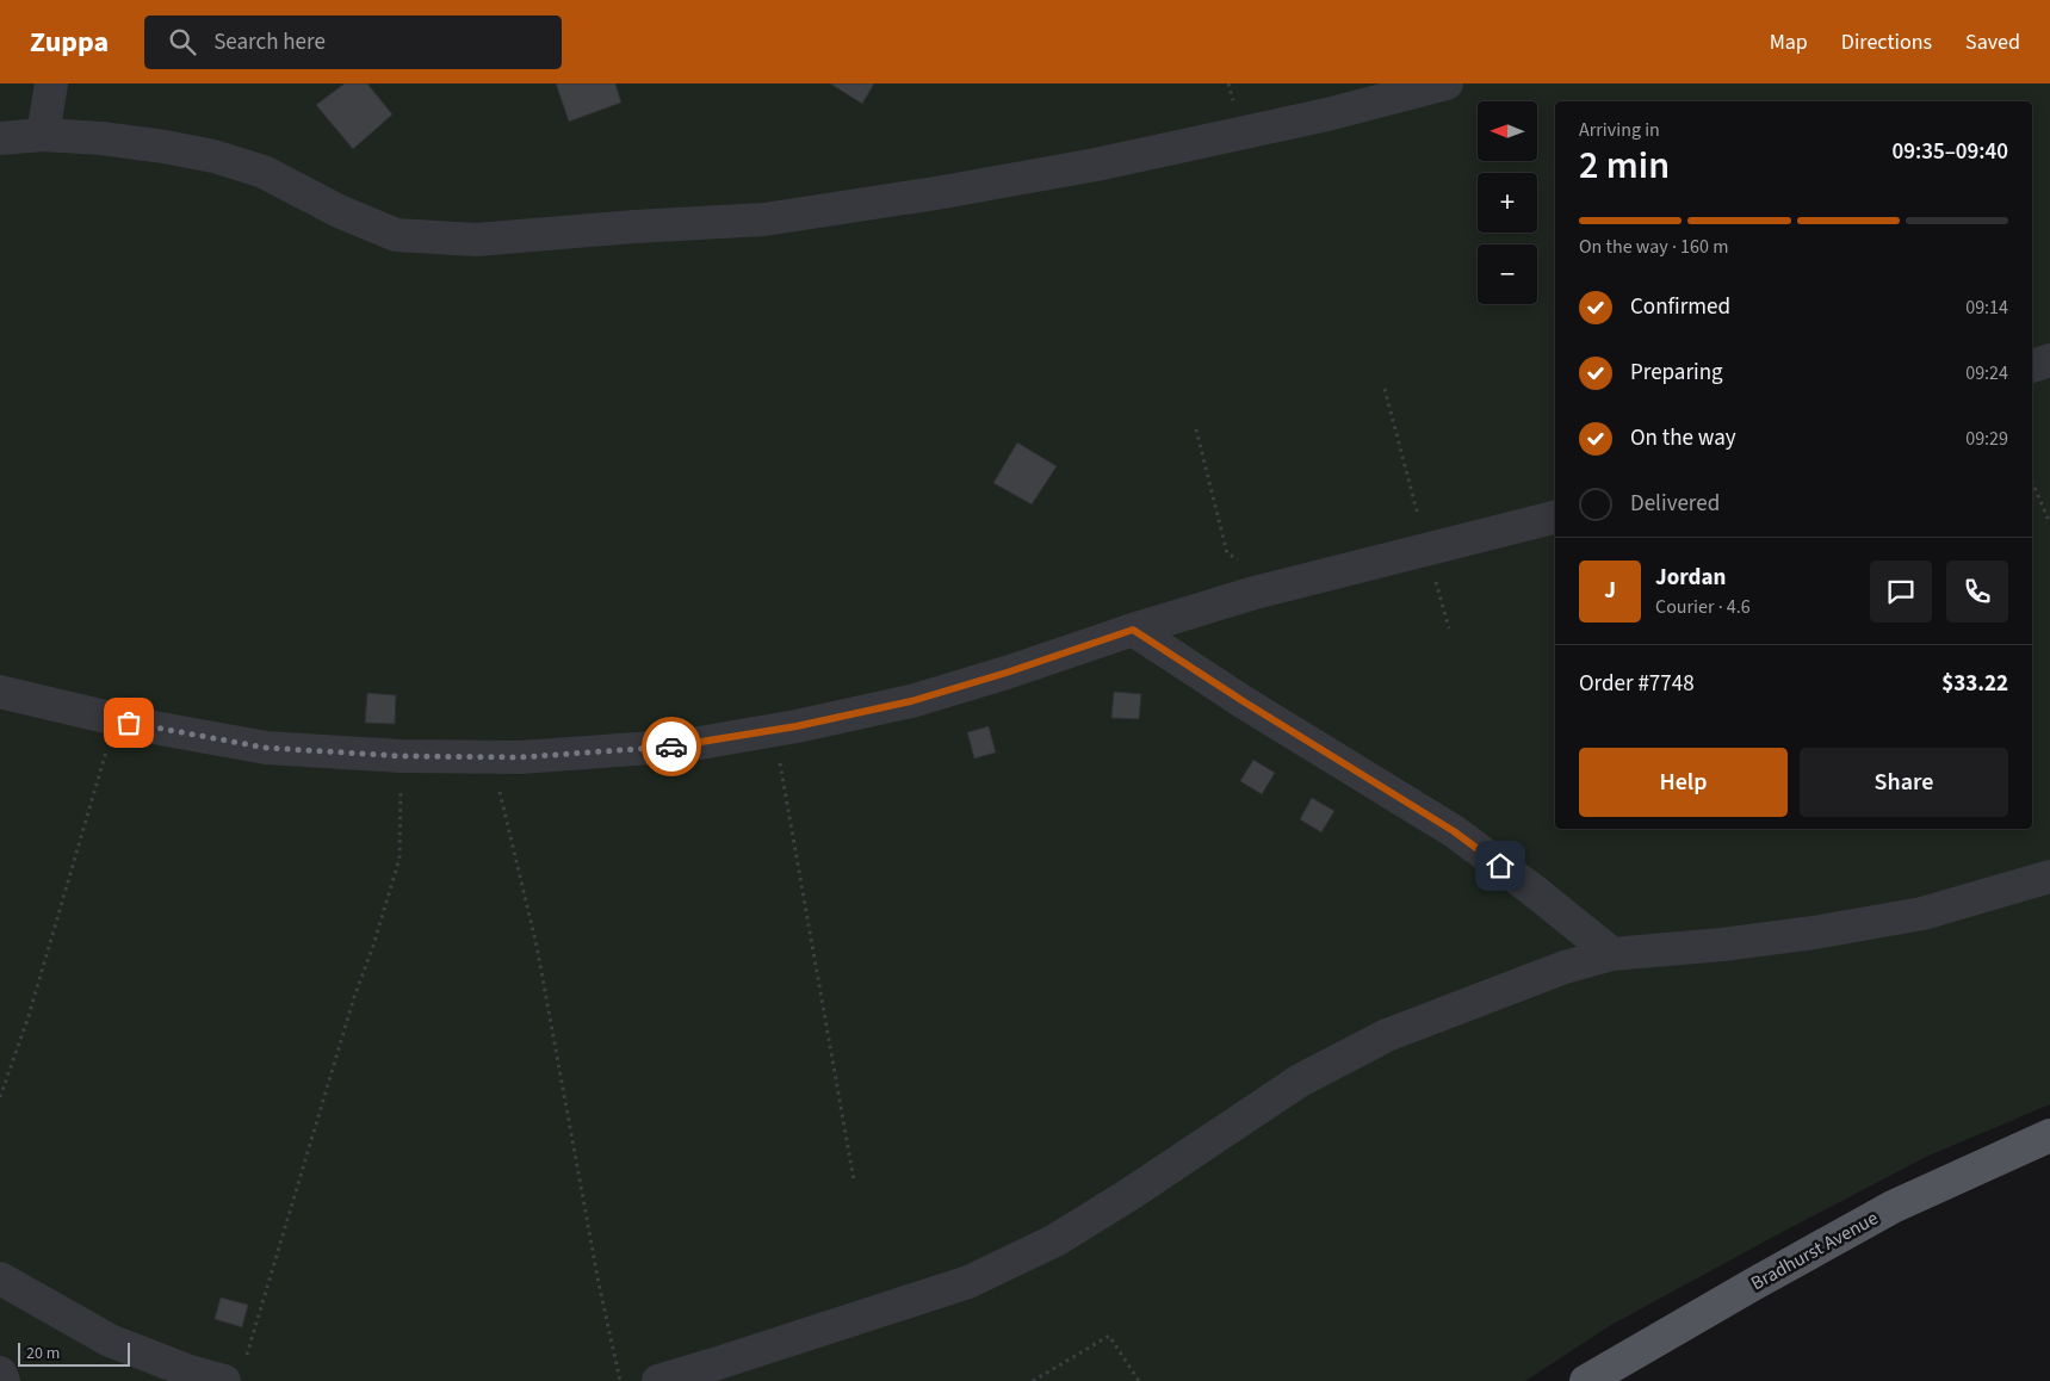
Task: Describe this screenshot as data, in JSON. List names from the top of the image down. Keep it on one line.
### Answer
{"streets":{"main road":["Bradhurst Avenue"]},"scale_bar":"20 m","north":"left","page":{"header":"Zuppa","search":"Search here","nav":["Map","Directions","Saved"],"map_buttons":["+","−"],"heading":["2 min","Arriving in","09:35–09:40"],"panel":["Jordan","Courier · 4.6","Order #7748","$33.22"],"bar":"On the way · 160 m","list":[["Confirmed","09:14"],["Preparing","09:24"],["On the way","09:29"],"Delivered"],"round":"J","buttons":["Help","Share"],"scale":"20 m"}}
